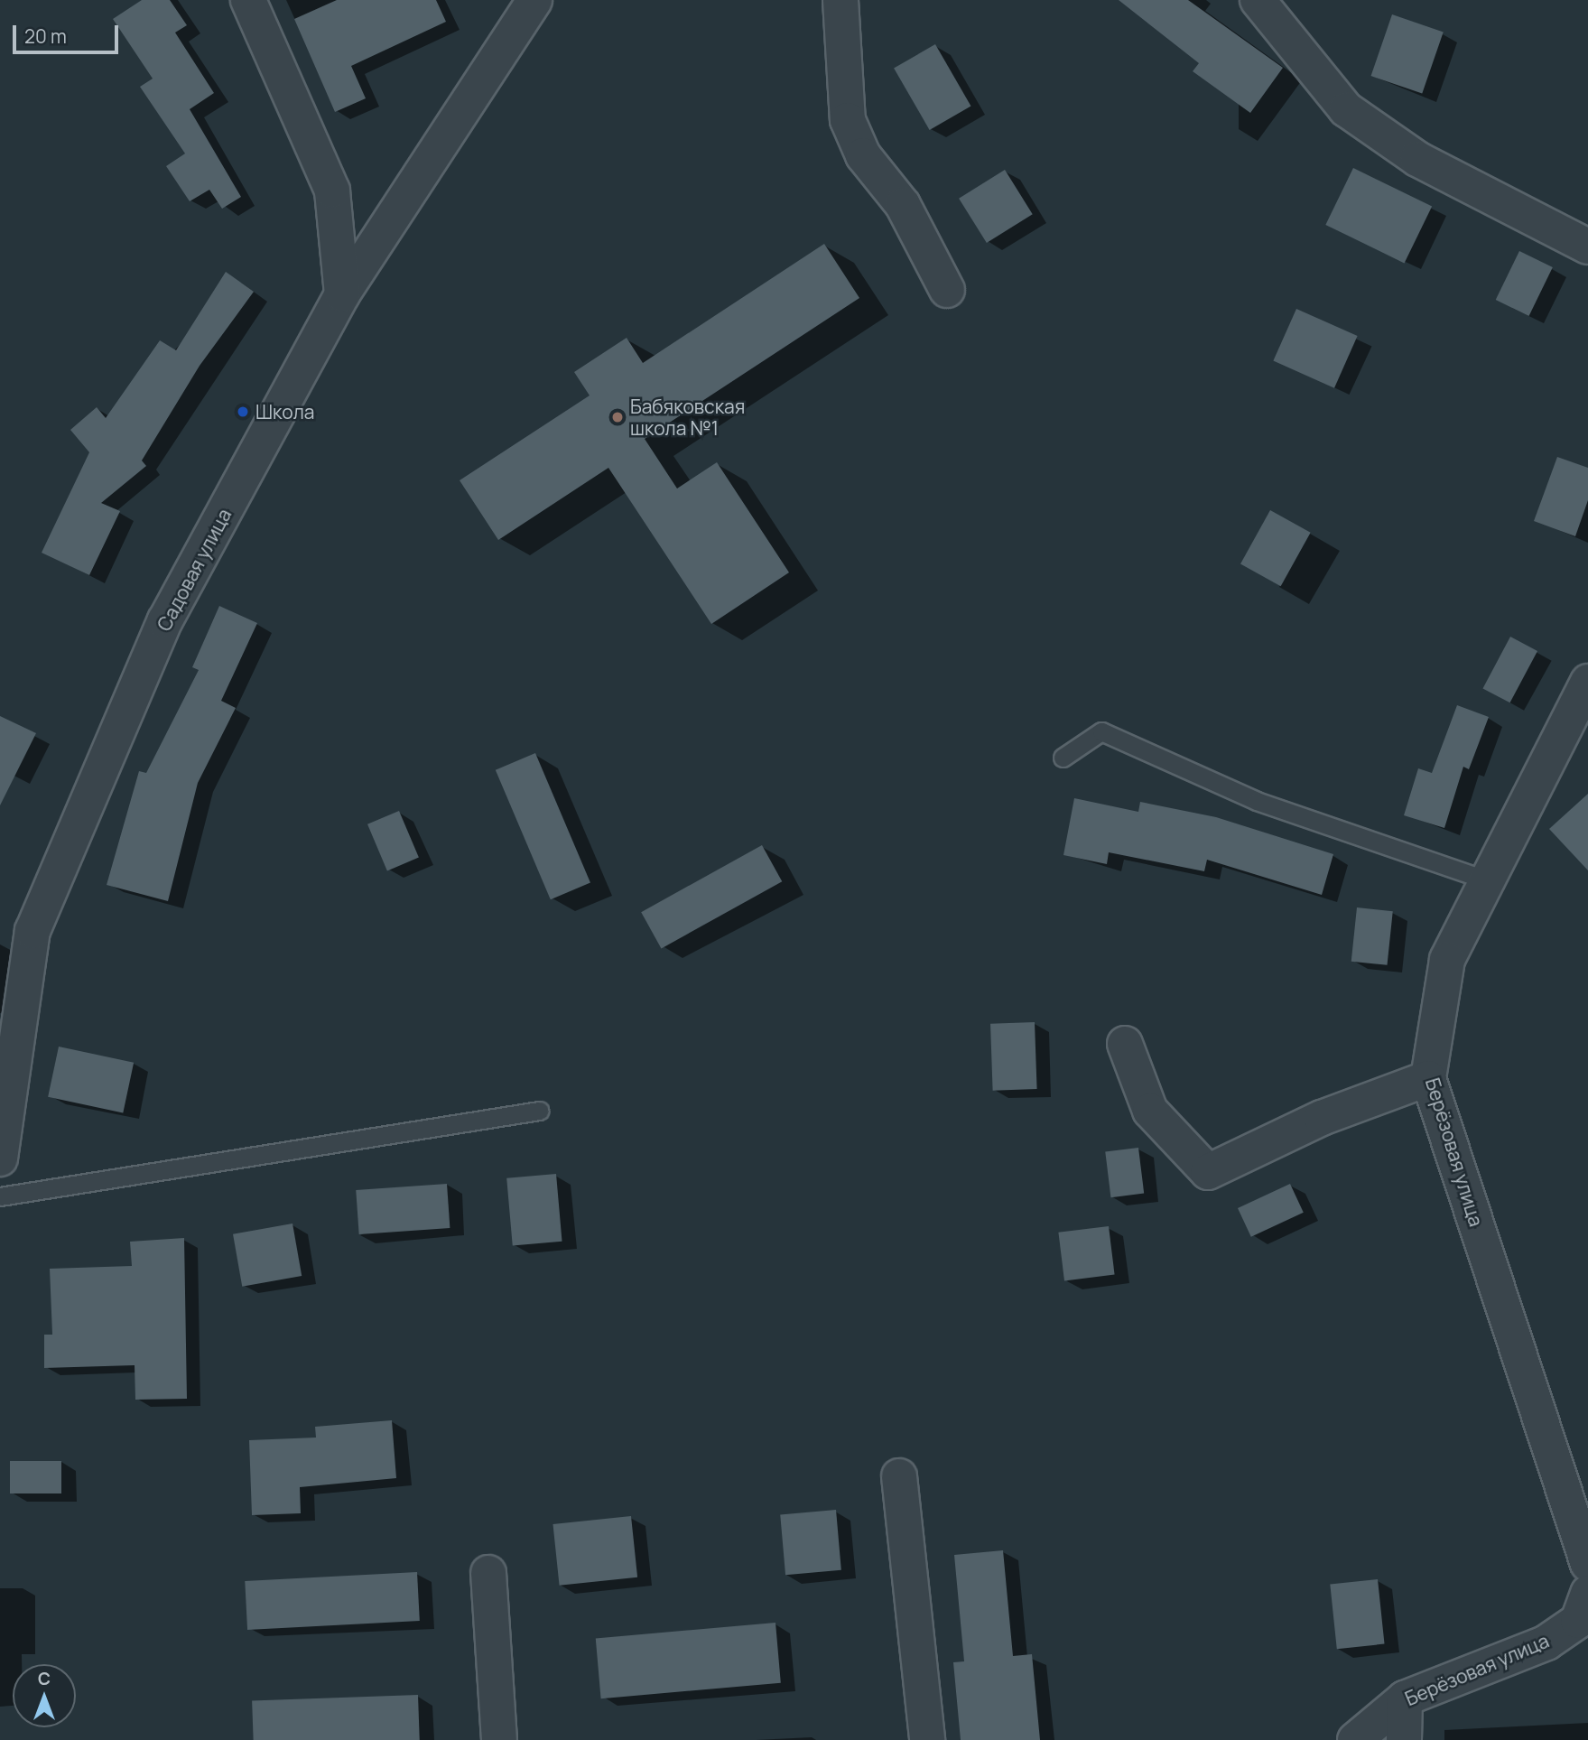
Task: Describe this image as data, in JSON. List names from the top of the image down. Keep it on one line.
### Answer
{"streets":{"street":["Садовая улица","Берёзовая улица"]},"places":["Школа","Бабяковская школа №1"],"scale_bar":"20 m","north":"top"}
